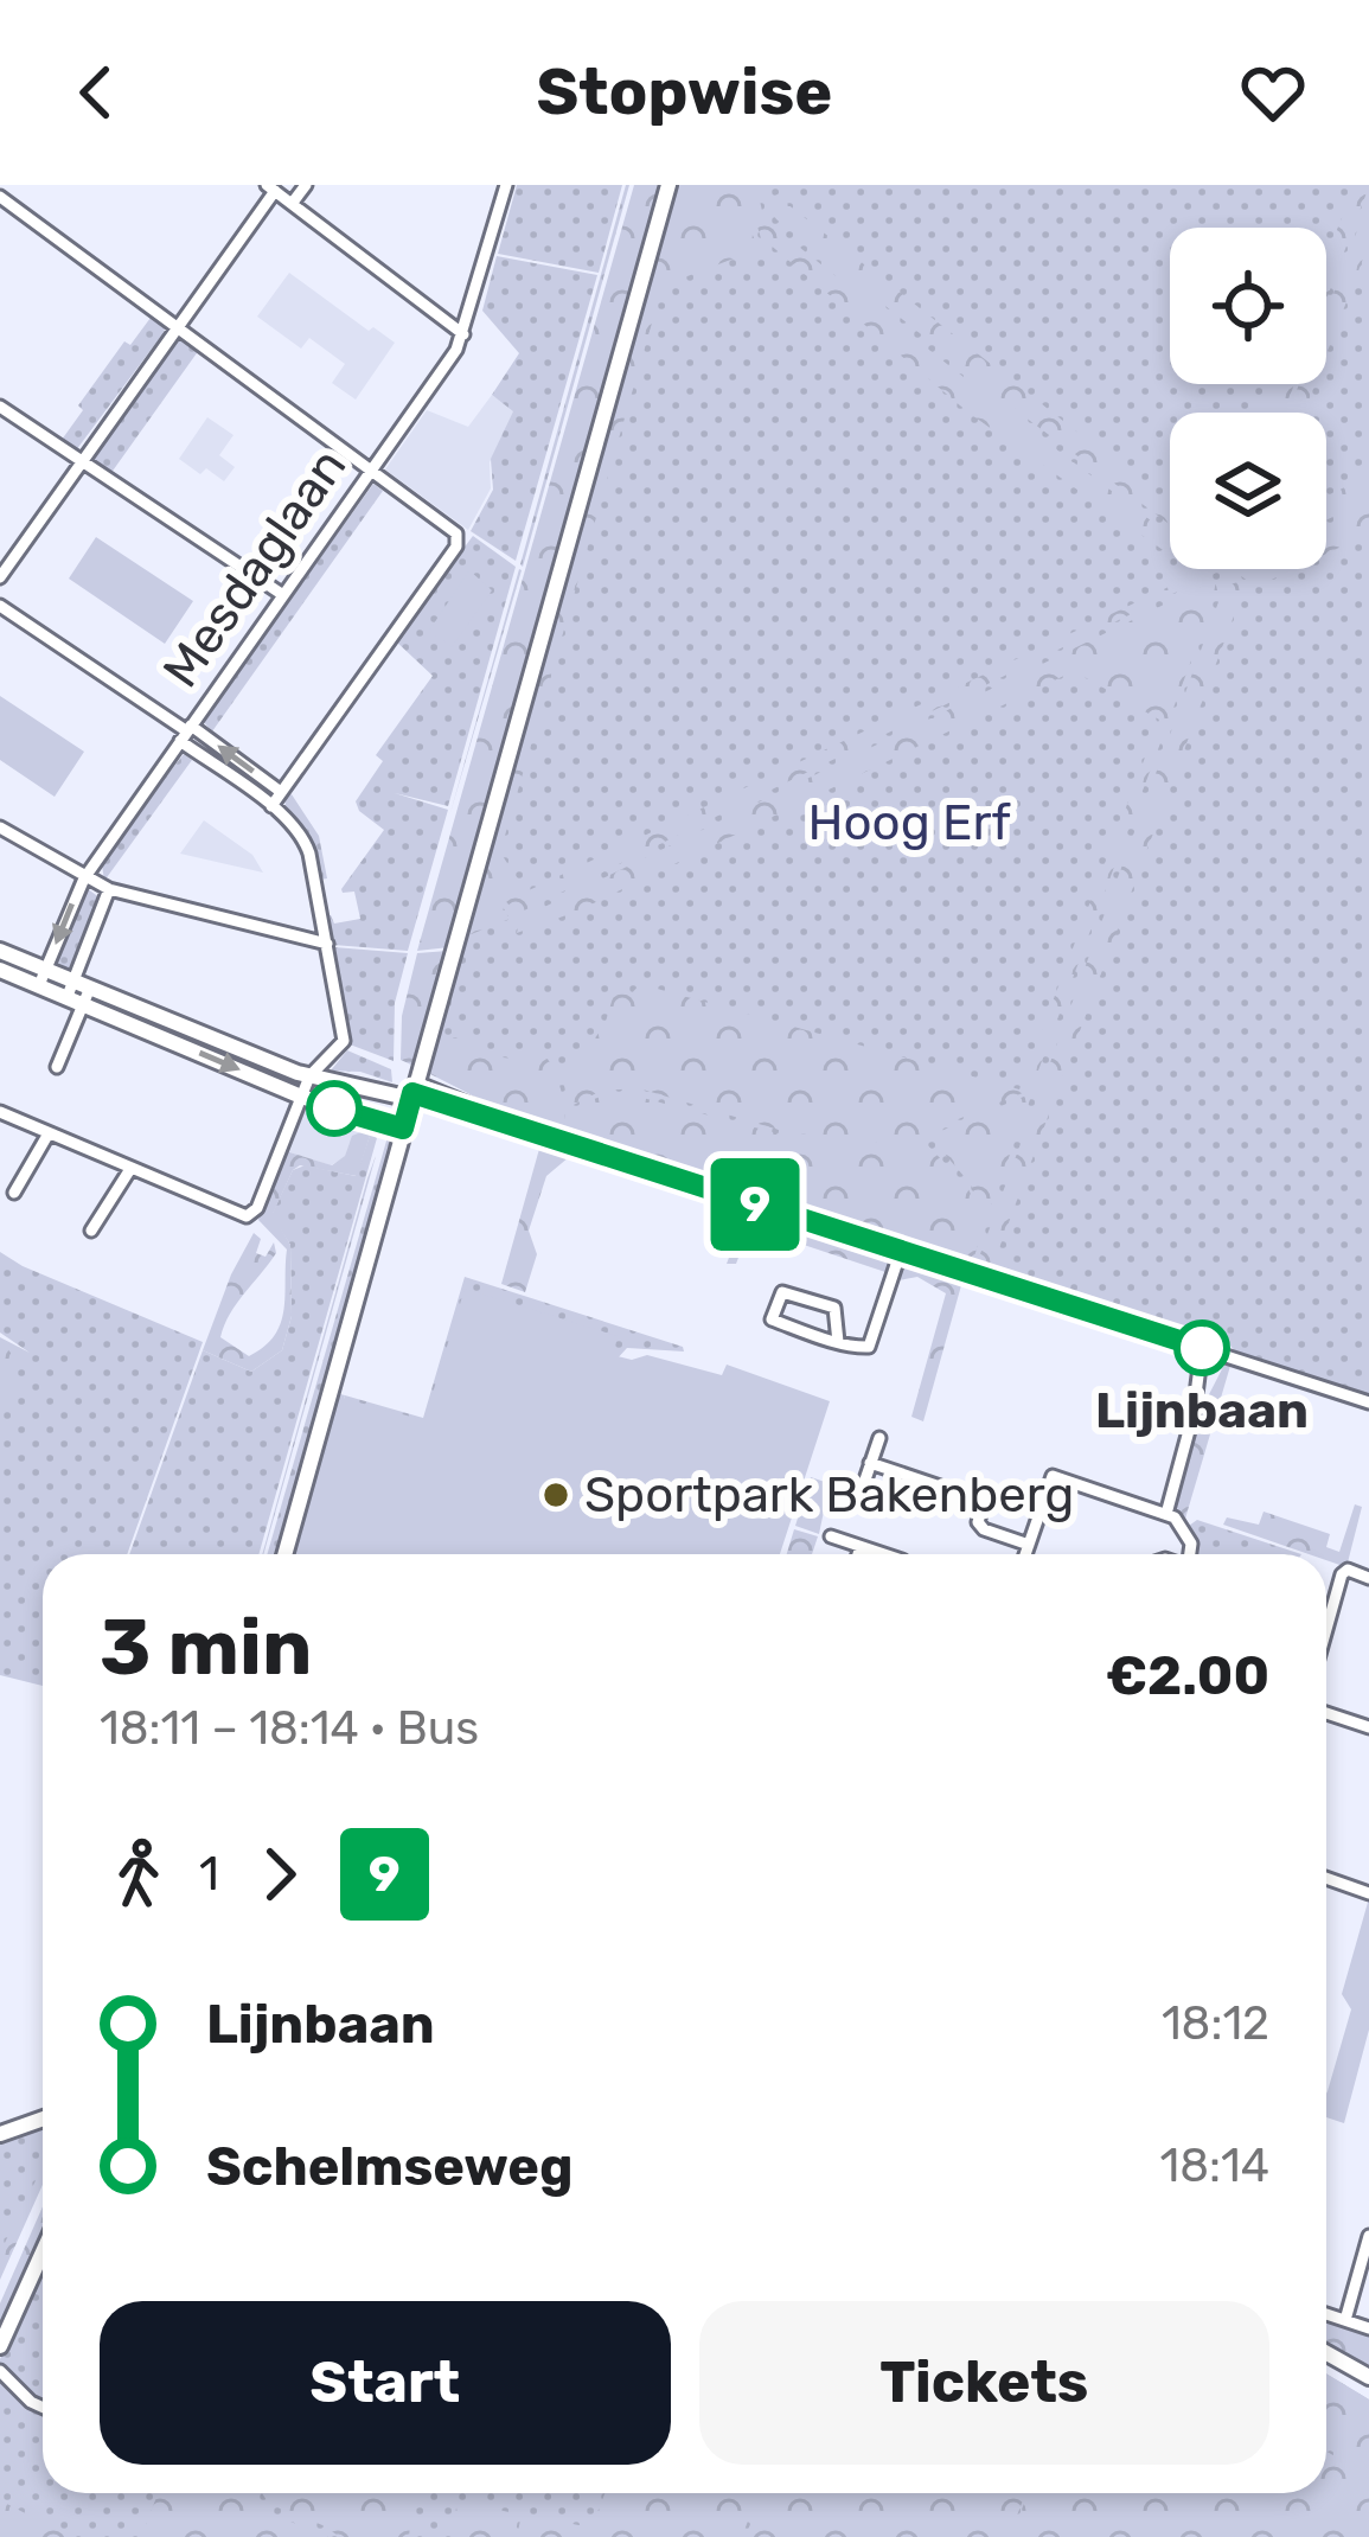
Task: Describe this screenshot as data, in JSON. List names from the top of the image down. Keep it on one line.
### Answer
{"streets":{"street":["Mesdaglaan"]},"parks":["Hoog Erf"],"places":["Lijnbaan","Sportpark Bakenberg"],"lines":["bus line 9"],"page":{"header":"Stopwise","on_map":"9","heading":["3 min","18:11 – 18:14 · Bus","€2.00"],"legs":["1","9"],"list":[{"name":"Lijnbaan","value":"18:12"},{"name":"Schelmseweg","value":"18:14"}],"buttons":["Start","Tickets"]}}
